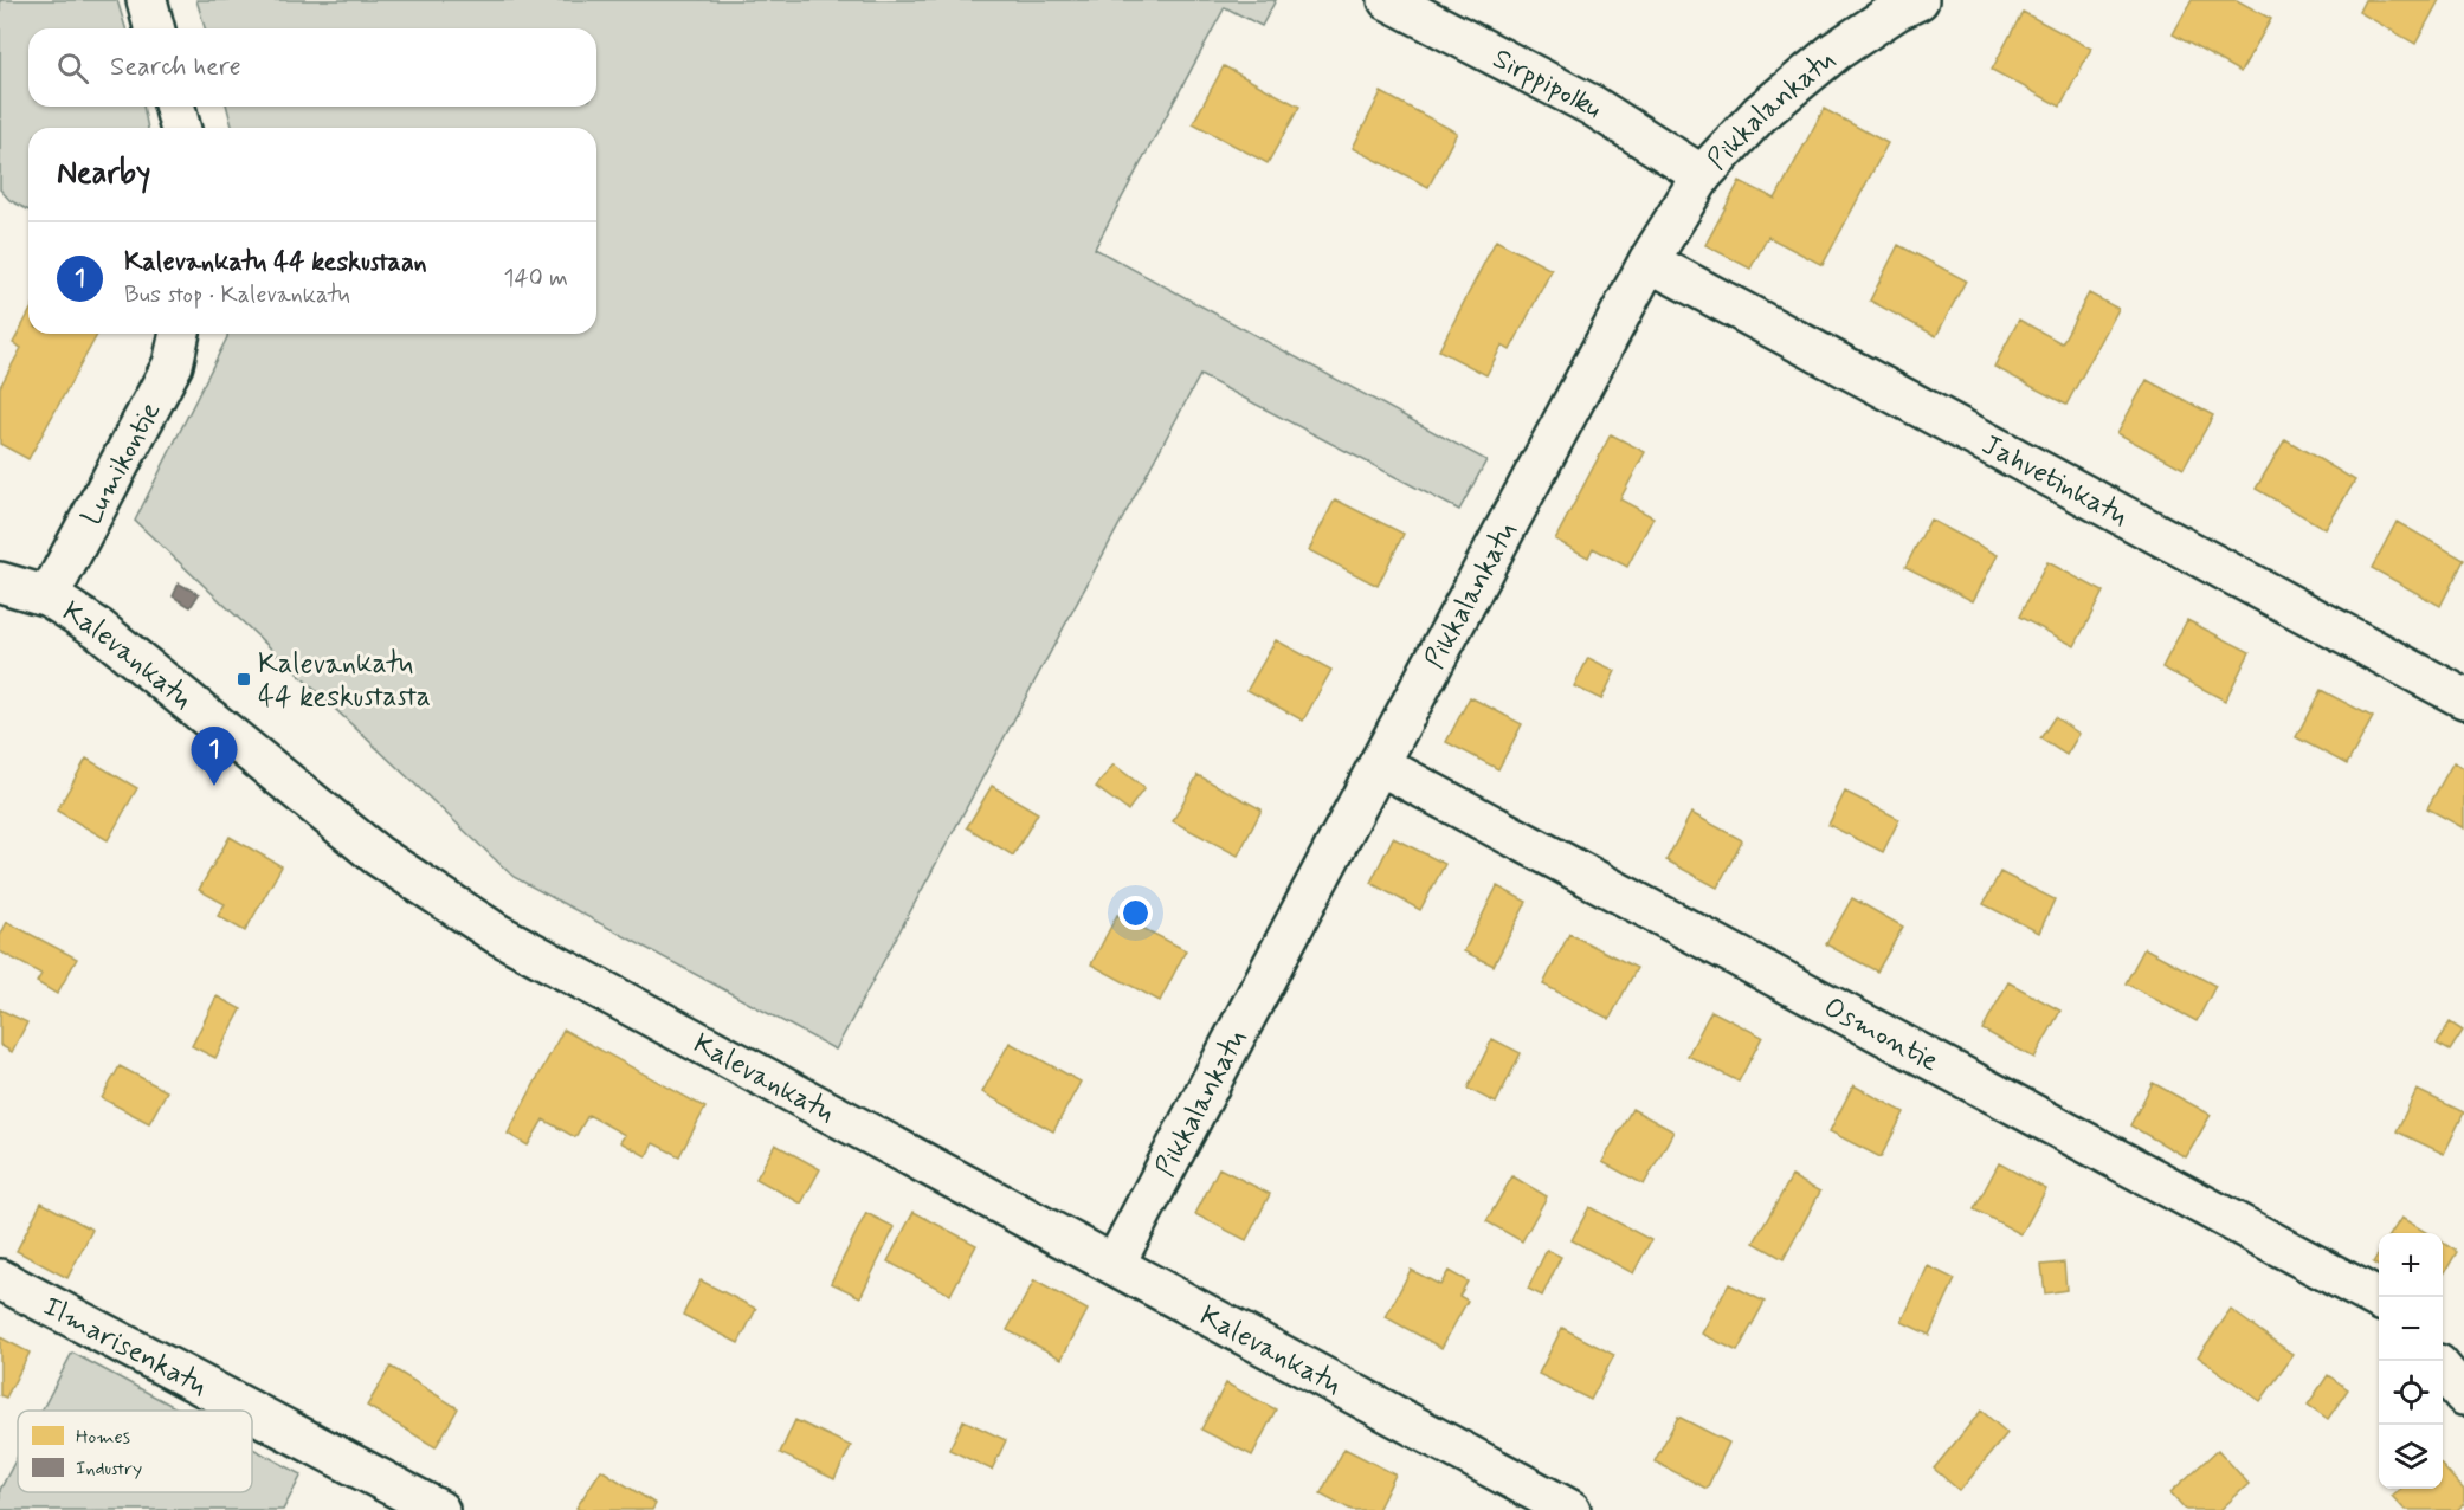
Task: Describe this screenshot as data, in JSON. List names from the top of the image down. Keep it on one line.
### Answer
{"streets":{"street":["Sirppipolku","Pikkalankatu","Lumikontie","Jahvetinkatu","Kalevankatu","Osmontie","Ilmarisenkatu"]},"crossings":[["Sirppipolku","Pikkalankatu"],["Pikkalankatu","Jahvetinkatu"],["Pikkalankatu","Kalevankatu"],["Pikkalankatu","Osmontie"],["Lumikontie","Kalevankatu"]],"places":{"transit":["Kalevankatu 44 keskustasta"]},"legend":["Homes","Industry"],"page":{"search":"Search here","heading":"Nearby","list":[{"mark":"1","name":"Kalevankatu 44 keskustaan","note":"Bus stop · Kalevankatu","value":"140 m"}],"pins":"1","map_buttons":["+","−"]}}
